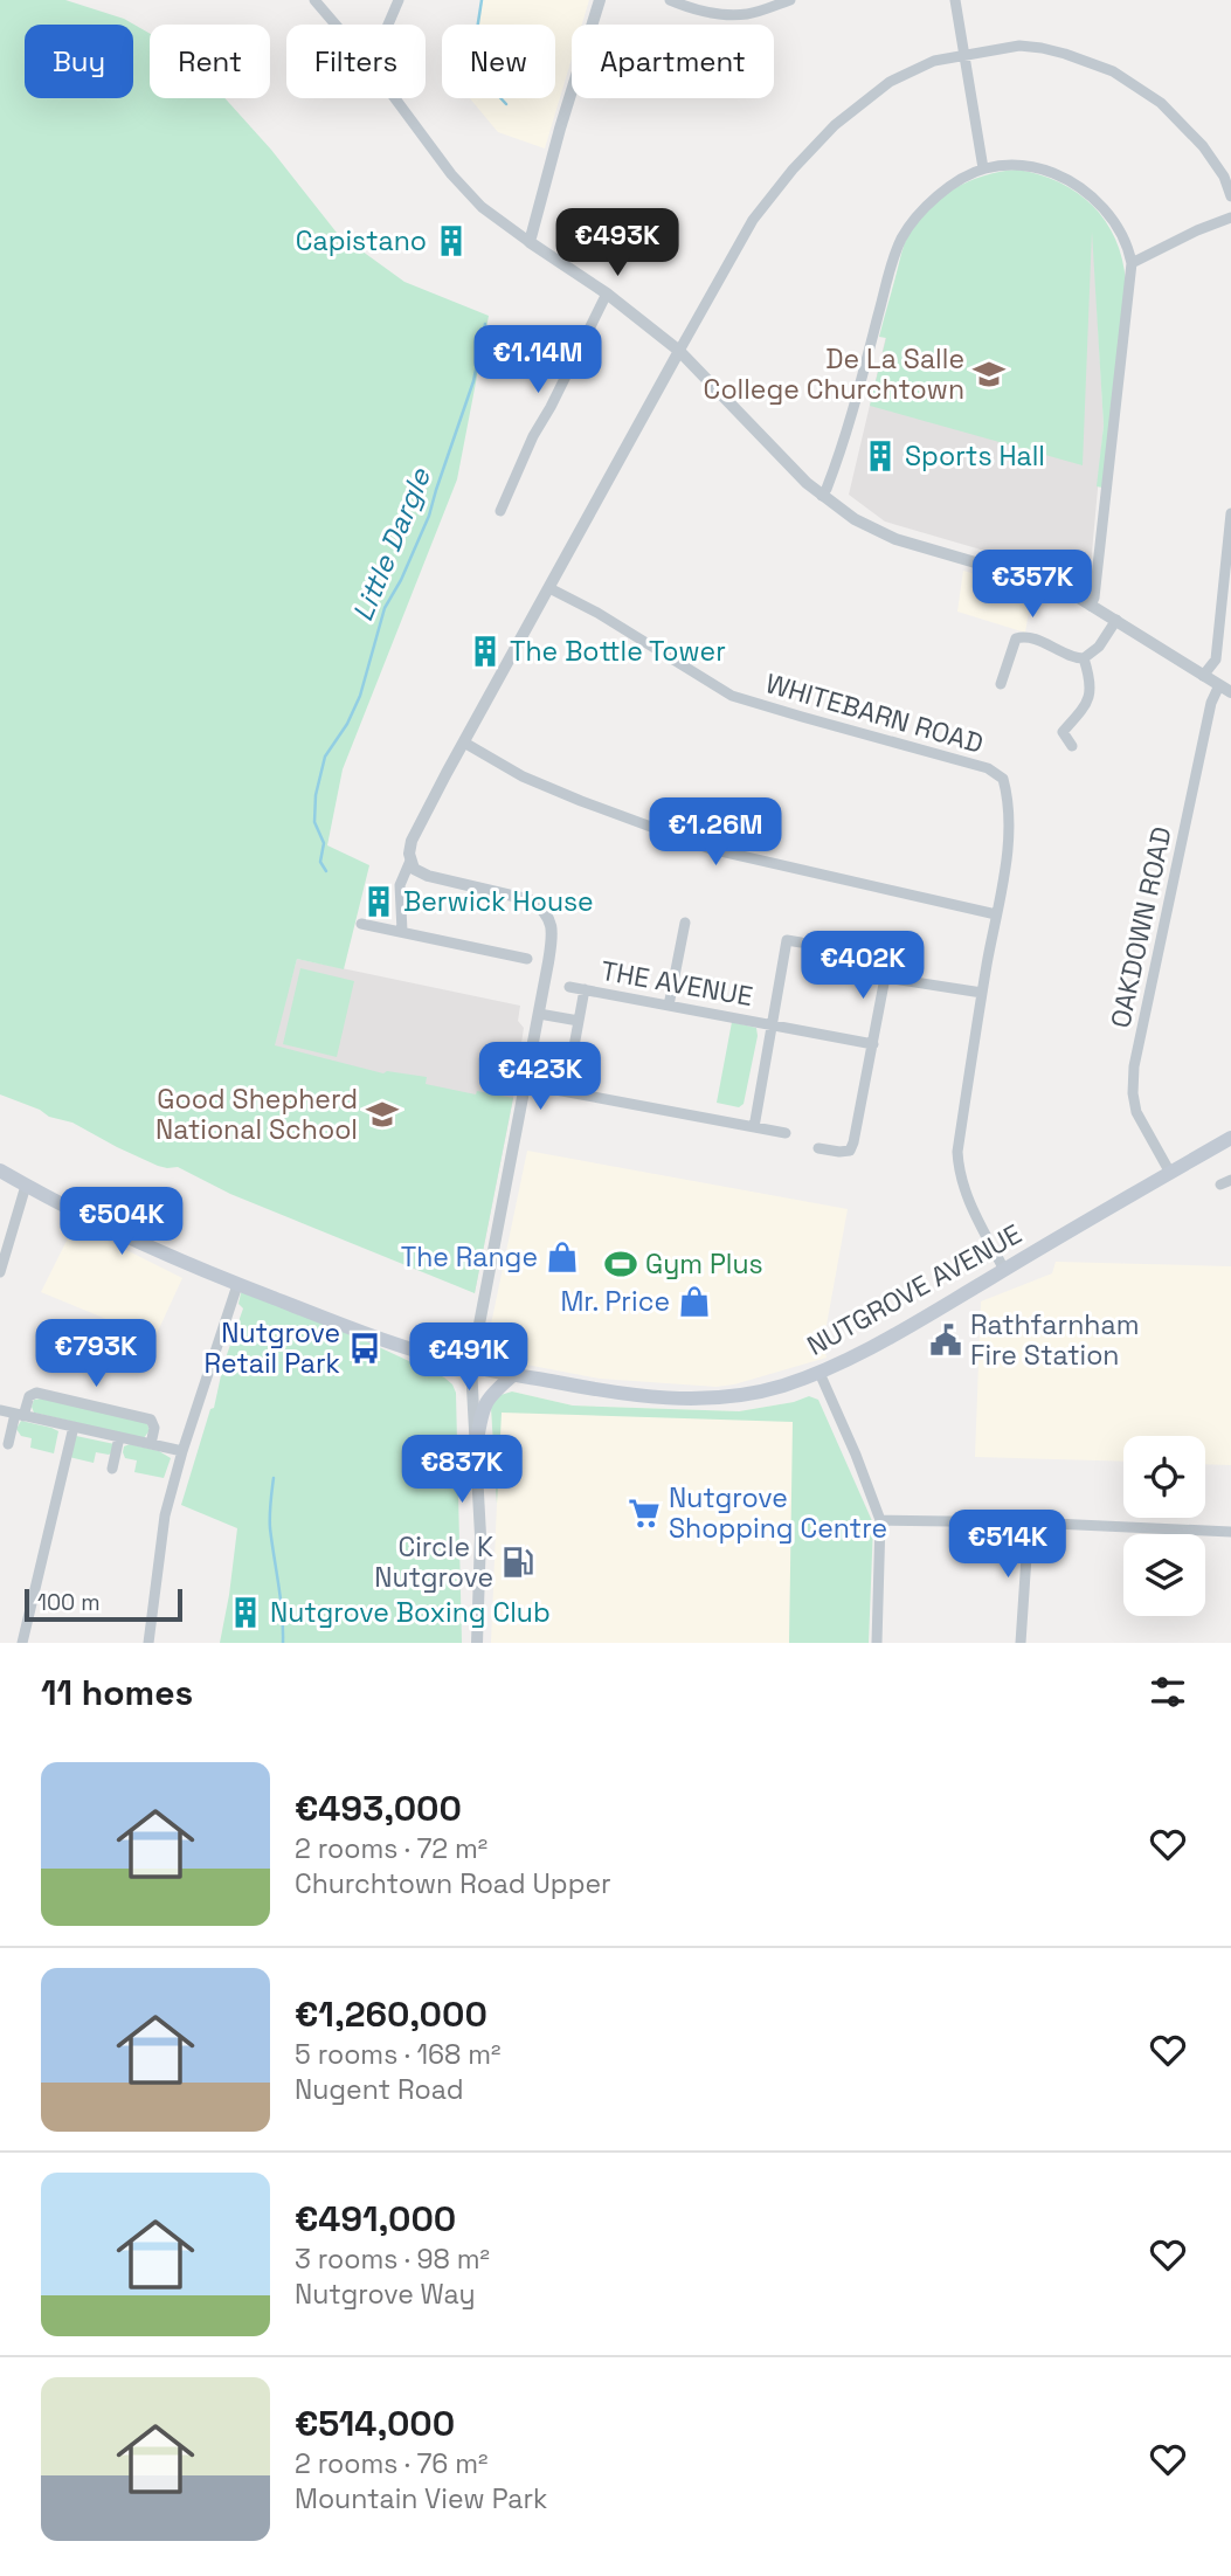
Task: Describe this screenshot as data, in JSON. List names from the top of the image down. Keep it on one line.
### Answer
{"streets":{"main road":["NUTGROVE AVENUE"],"street":["WHITEBARN ROAD","OAKDOWN ROAD","THE AVENUE"]},"crossings":[["WHITEBARN ROAD","NUTGROVE AVENUE"],["OAKDOWN ROAD","NUTGROVE AVENUE"]],"water":["Little Dargle"],"places":{"building":["Capistano","Sports Hall","The Bottle Tower","Berwick House","Nutgrove Boxing Club"],"school or university":["De La Salle College Churchtown","Good Shepherd National School"],"shop":["The Range","Mr. Price"],"sports":["Gym Plus"],"public building":["Rathfarnham Fire Station"],"bus stop":["Nutgrove Retail Park"],"supermarket":["Nutgrove Shopping Centre"],"fuel station":["Circle K Nutgrove"]},"scale_bar":"100 m","page":{"chip":["Buy","Rent","Filters","New","Apartment"],"price":["€493K","€1.14M","€357K","€1.26M","€402K","€423K","€504K","€793K","€491K","€837K","€514K"],"scale":"100 m","heading":"11 homes","list":[{"name":"€493,000","note":"2 rooms · 72 m² · Churchtown Road Upper"},{"name":"€1,260,000","note":"5 rooms · 168 m² · Nugent Road"},{"name":"€491,000","note":"3 rooms · 98 m² · Nutgrove Way"},{"name":"€514,000","note":"2 rooms · 76 m² · Mountain View Park"}]}}
